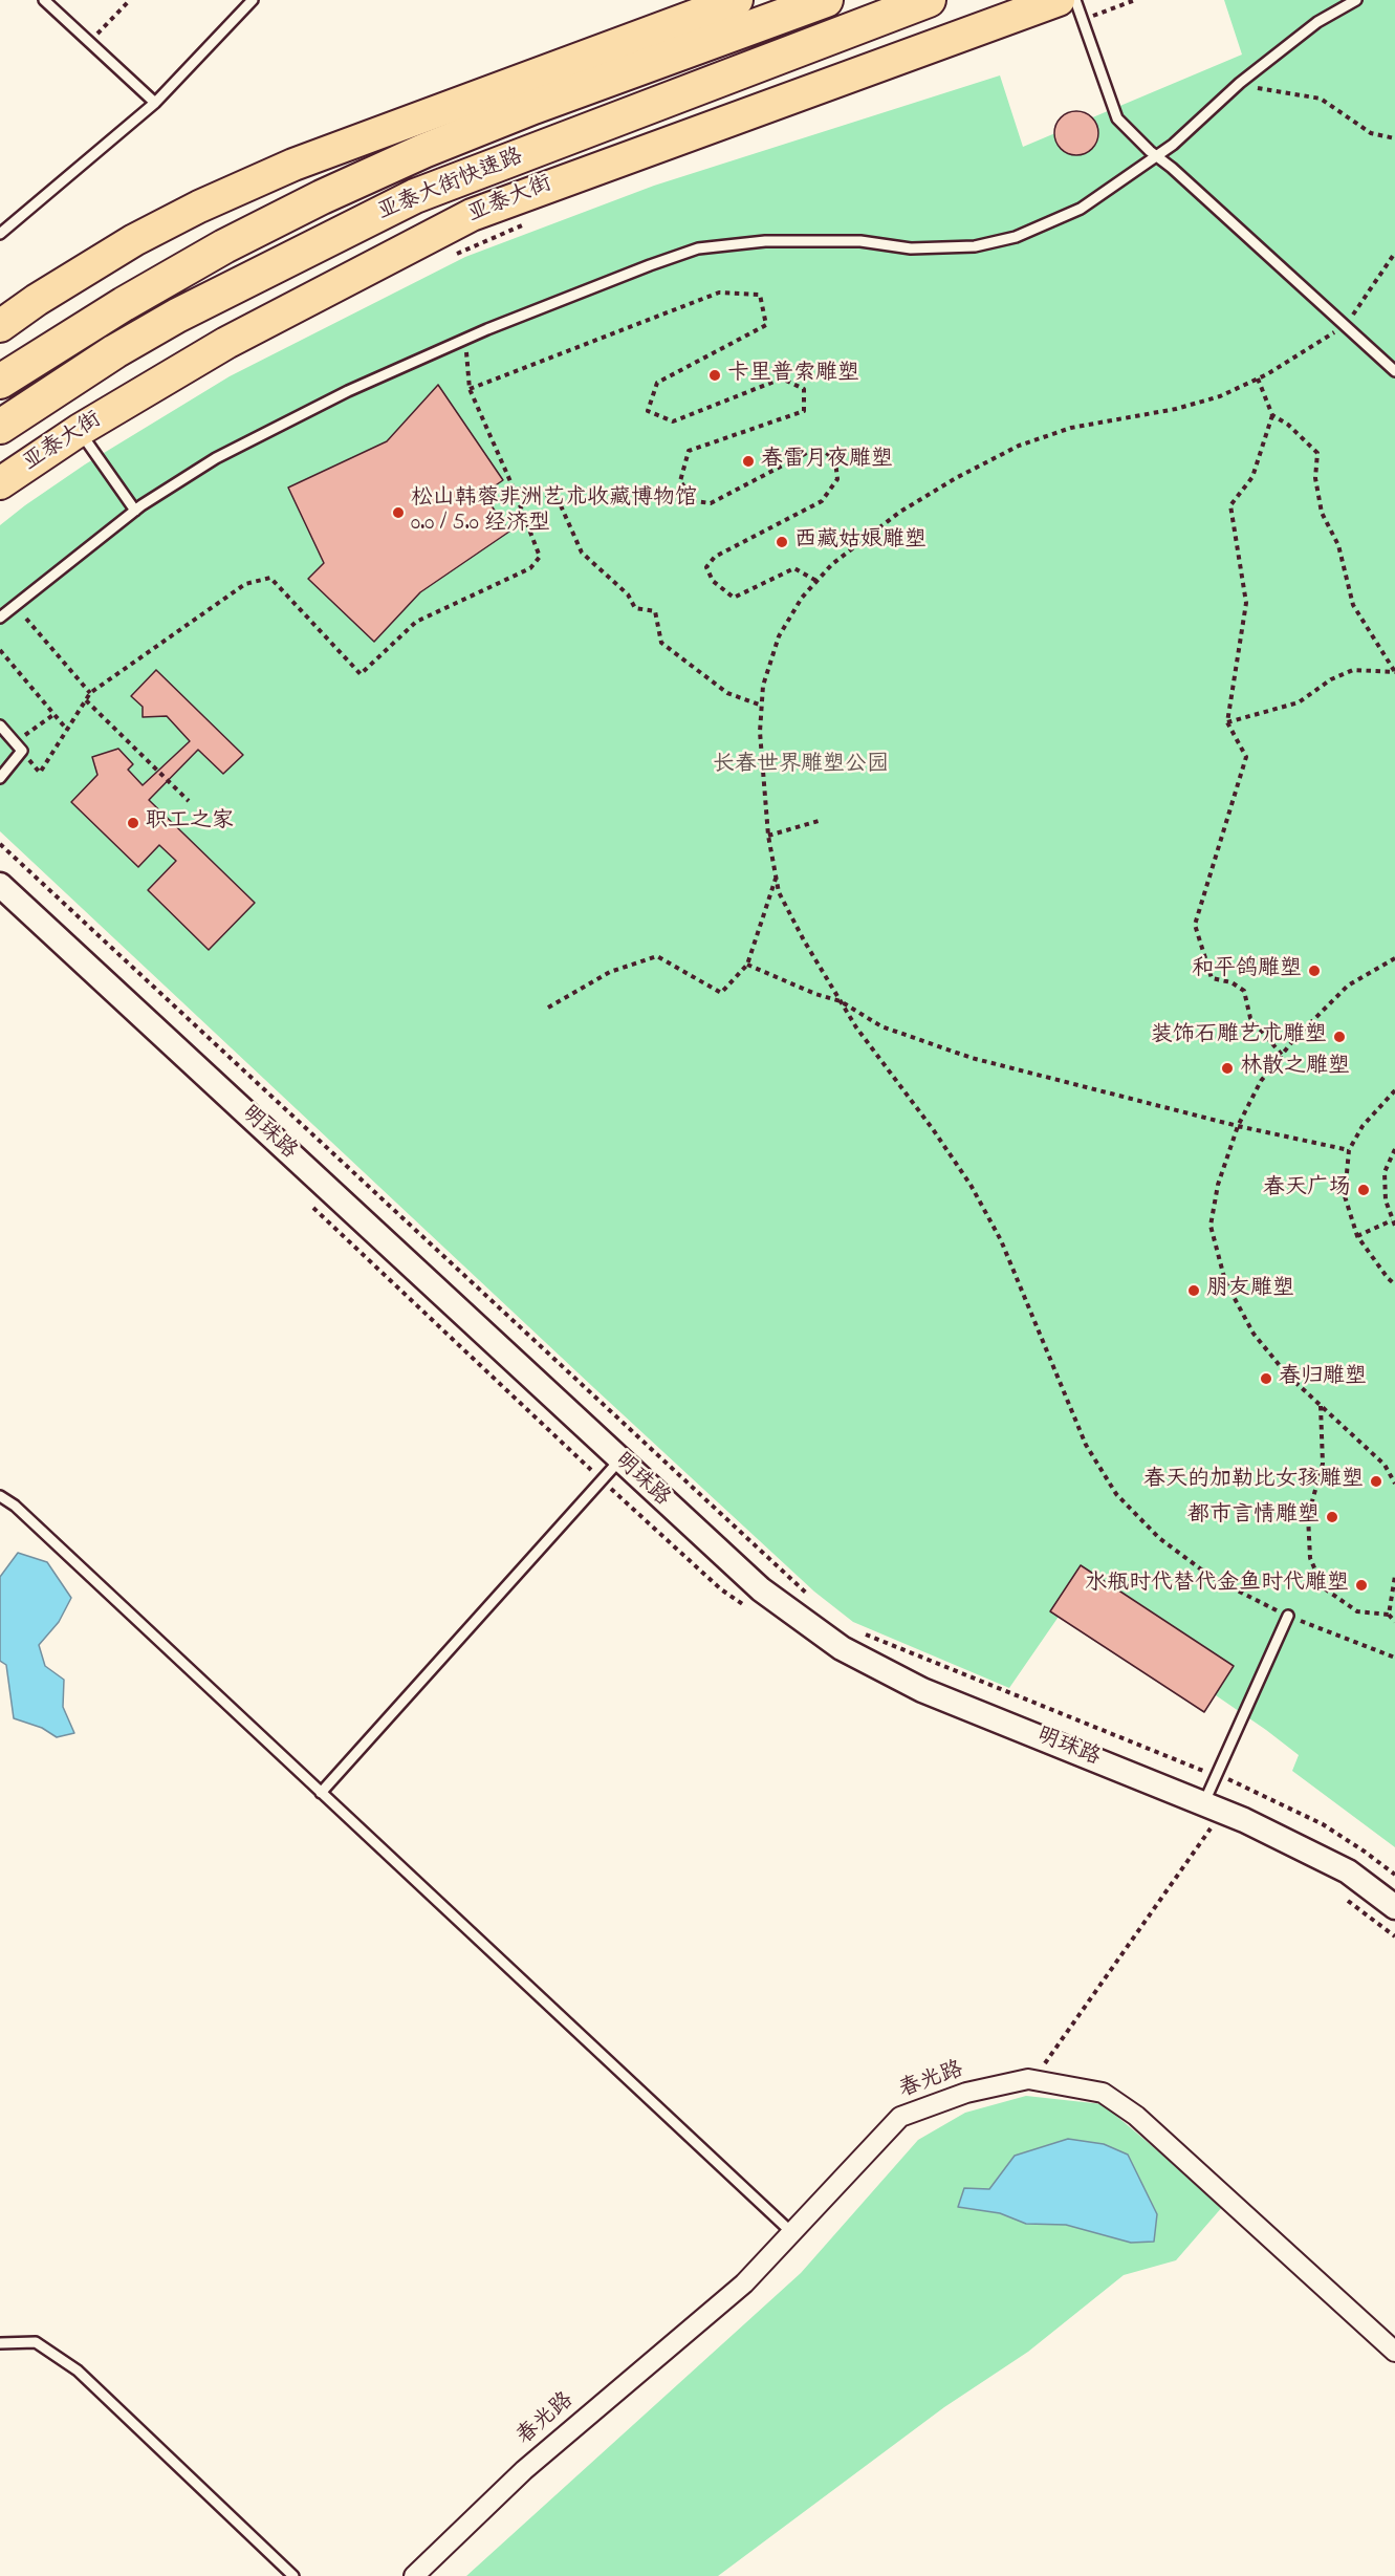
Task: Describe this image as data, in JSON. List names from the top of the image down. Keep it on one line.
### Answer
{"streets":{"highway":["亚泰大街快速路"],"main road":["亚泰大街"],"street":["明珠路","春光路"]},"parks":["长春世界雕塑公园"],"places":["卡里普索雕塑","春雷月夜雕塑","松山韩蓉非洲艺术收藏博物馆 0.0 / 5.0 经济型","西藏姑娘雕塑","职工之家","和平鸽雕塑","装饰石雕艺术雕塑","林散之雕塑","春天广场","朋友雕塑","春归雕塑","春天的加勒比女孩雕塑","都市言情雕塑","水瓶时代替代金鱼时代雕塑"]}
